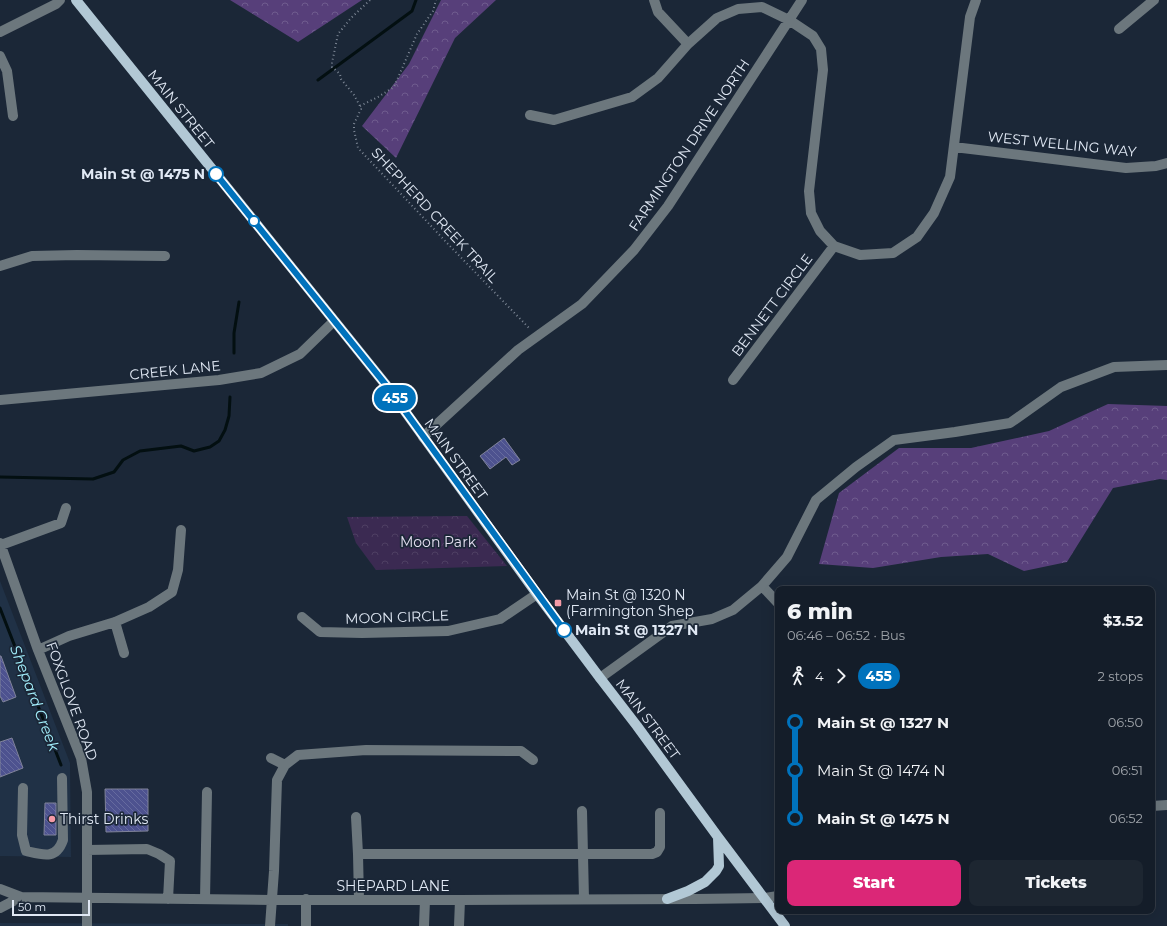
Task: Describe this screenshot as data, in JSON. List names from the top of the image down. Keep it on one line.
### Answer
{"streets":{"main road":["MAIN STREET"],"street":["WEST WELLING WAY","FARMINGTON DRIVE NORTH","BENNETT CIRCLE","CREEK LANE","MOON CIRCLE","FOXGLOVE ROAD","SHEPARD LANE"],"path":["SHEPHERD CREEK TRAIL"]},"crossings":[["MAIN STREET","FARMINGTON DRIVE NORTH"],["MAIN STREET","CREEK LANE"],["MAIN STREET","MOON CIRCLE"],["MAIN STREET","SHEPARD LANE"],["FOXGLOVE ROAD","SHEPARD LANE"]],"water":["Shepard Creek"],"parks":["Moon Park"],"places":{"other":["Main St @ 1475 N","Main St @ 1327 N","Thirst Drinks"],"transit":["Main St @ 1320 N (Farmington Shep"]},"lines":["bus line 455"],"scale_bar":"50 m","page":{"on_map":"455","heading":["6 min","06:46 – 06:52 · Bus","$3.52"],"legs":["4","455","2 stops"],"list":[{"name":"Main St @ 1327 N","value":"06:50"},{"name":"Main St @ 1474 N","value":"06:51"},{"name":"Main St @ 1475 N","value":"06:52"}],"buttons":["Start","Tickets"],"scale":"50 m"}}
